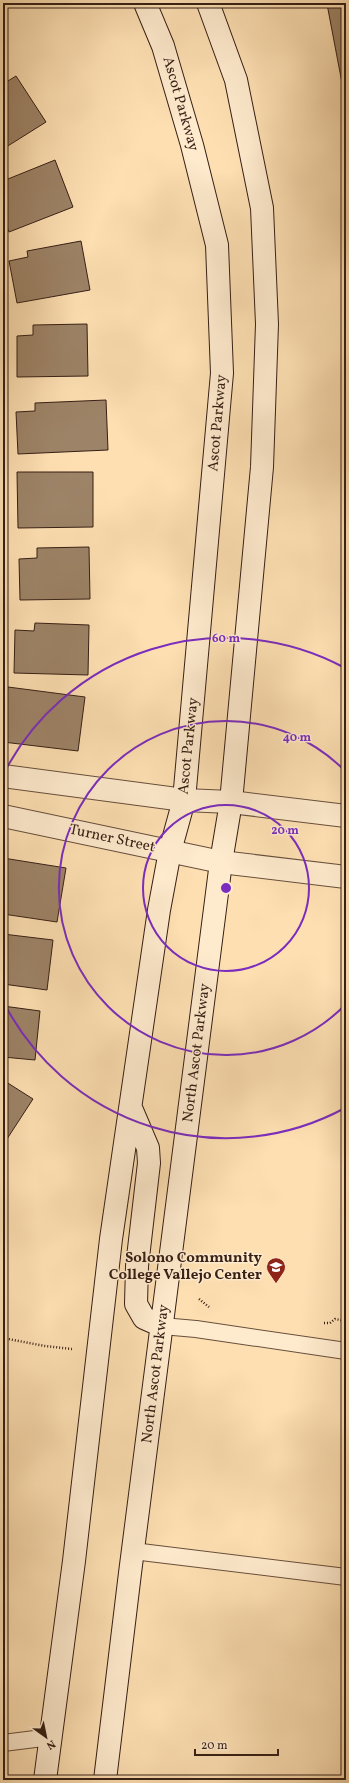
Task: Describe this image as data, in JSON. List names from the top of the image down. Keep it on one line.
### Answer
{"streets":{"main road":["Ascot Parkway","Turner Street","North Ascot Parkway"]},"crossings":[["Ascot Parkway","Turner Street"],["Turner Street","North Ascot Parkway"]],"places":{"school or university":["Solono Community College Vallejo Center"]},"scale_bar":"20 m","north":"bottom right","rings":["60 m","40 m","20 m"]}
